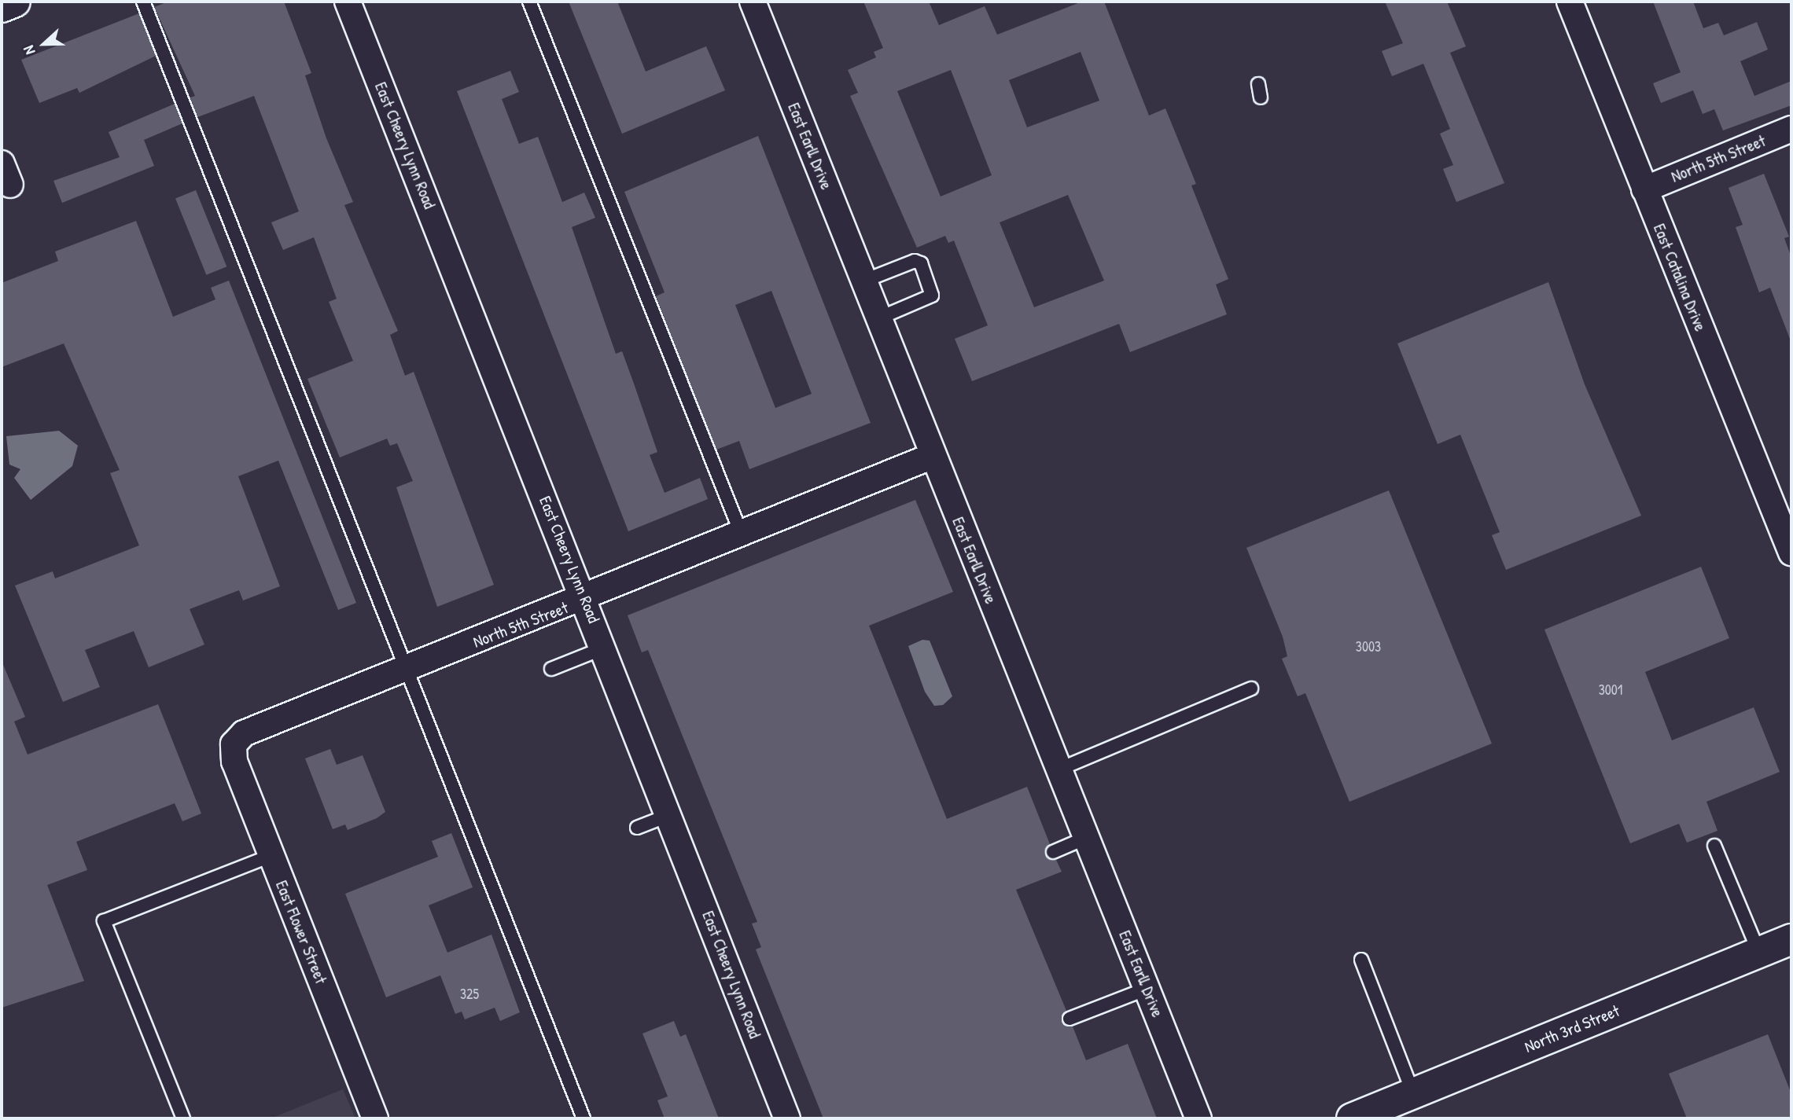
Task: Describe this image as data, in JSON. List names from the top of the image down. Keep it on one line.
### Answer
{"streets":{"street":["East Cheery Lynn Road","East Earll Drive","North 5th Street","East Catalina Drive","East Flower Street","North 3rd Street"]},"crossings":[["East Cheery Lynn Road","North 5th Street"],["East Earll Drive","North 5th Street"],["North 5th Street","East Catalina Drive"],["North 5th Street","East Flower Street"]],"house_numbers":["3003","3001","325"],"north":"left"}
